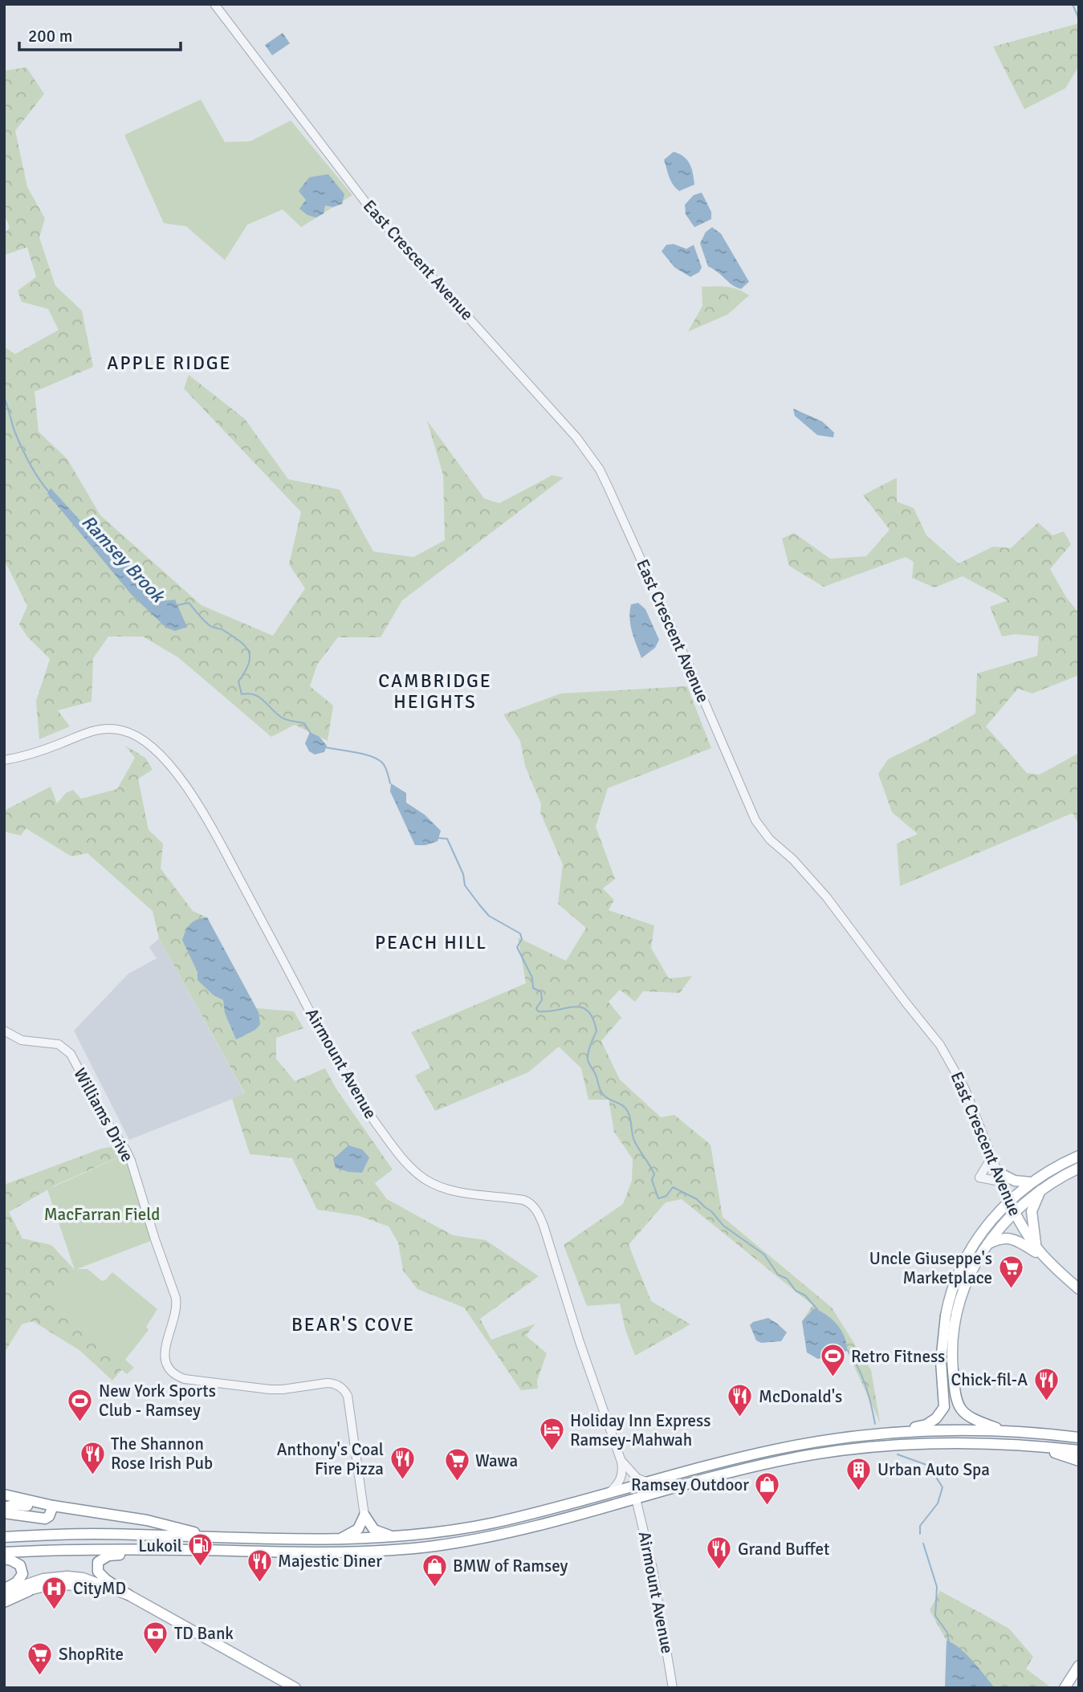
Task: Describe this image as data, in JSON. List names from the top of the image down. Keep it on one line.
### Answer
{"streets":{"main road":["East Crescent Avenue"],"street":["Airmount Avenue","Williams Drive"]},"districts":["APPLE RIDGE","CAMBRIDGE HEIGHTS","PEACH HILL","BEAR'S COVE"],"water":["Ramsey Brook"],"parks":["MacFarran Field"],"places":{"supermarket":["Uncle Giuseppe's Marketplace","Wawa","ShopRite"],"sports":["Retro Fitness","New York Sports Club - Ramsey"],"restaurant":["Chick-fil-A","McDonald's","The Shannon Rose Irish Pub","Anthony's Coal Fire Pizza","Grand Buffet","Majestic Diner"],"hotel":["Holiday Inn Express Ramsey-Mahwah"],"building":["Urban Auto Spa"],"shop":["Ramsey Outdoor","BMW of Ramsey"],"fuel station":["Lukoil"],"hospital":["CityMD"],"bank":["TD Bank"]},"scale_bar":"200 m"}
